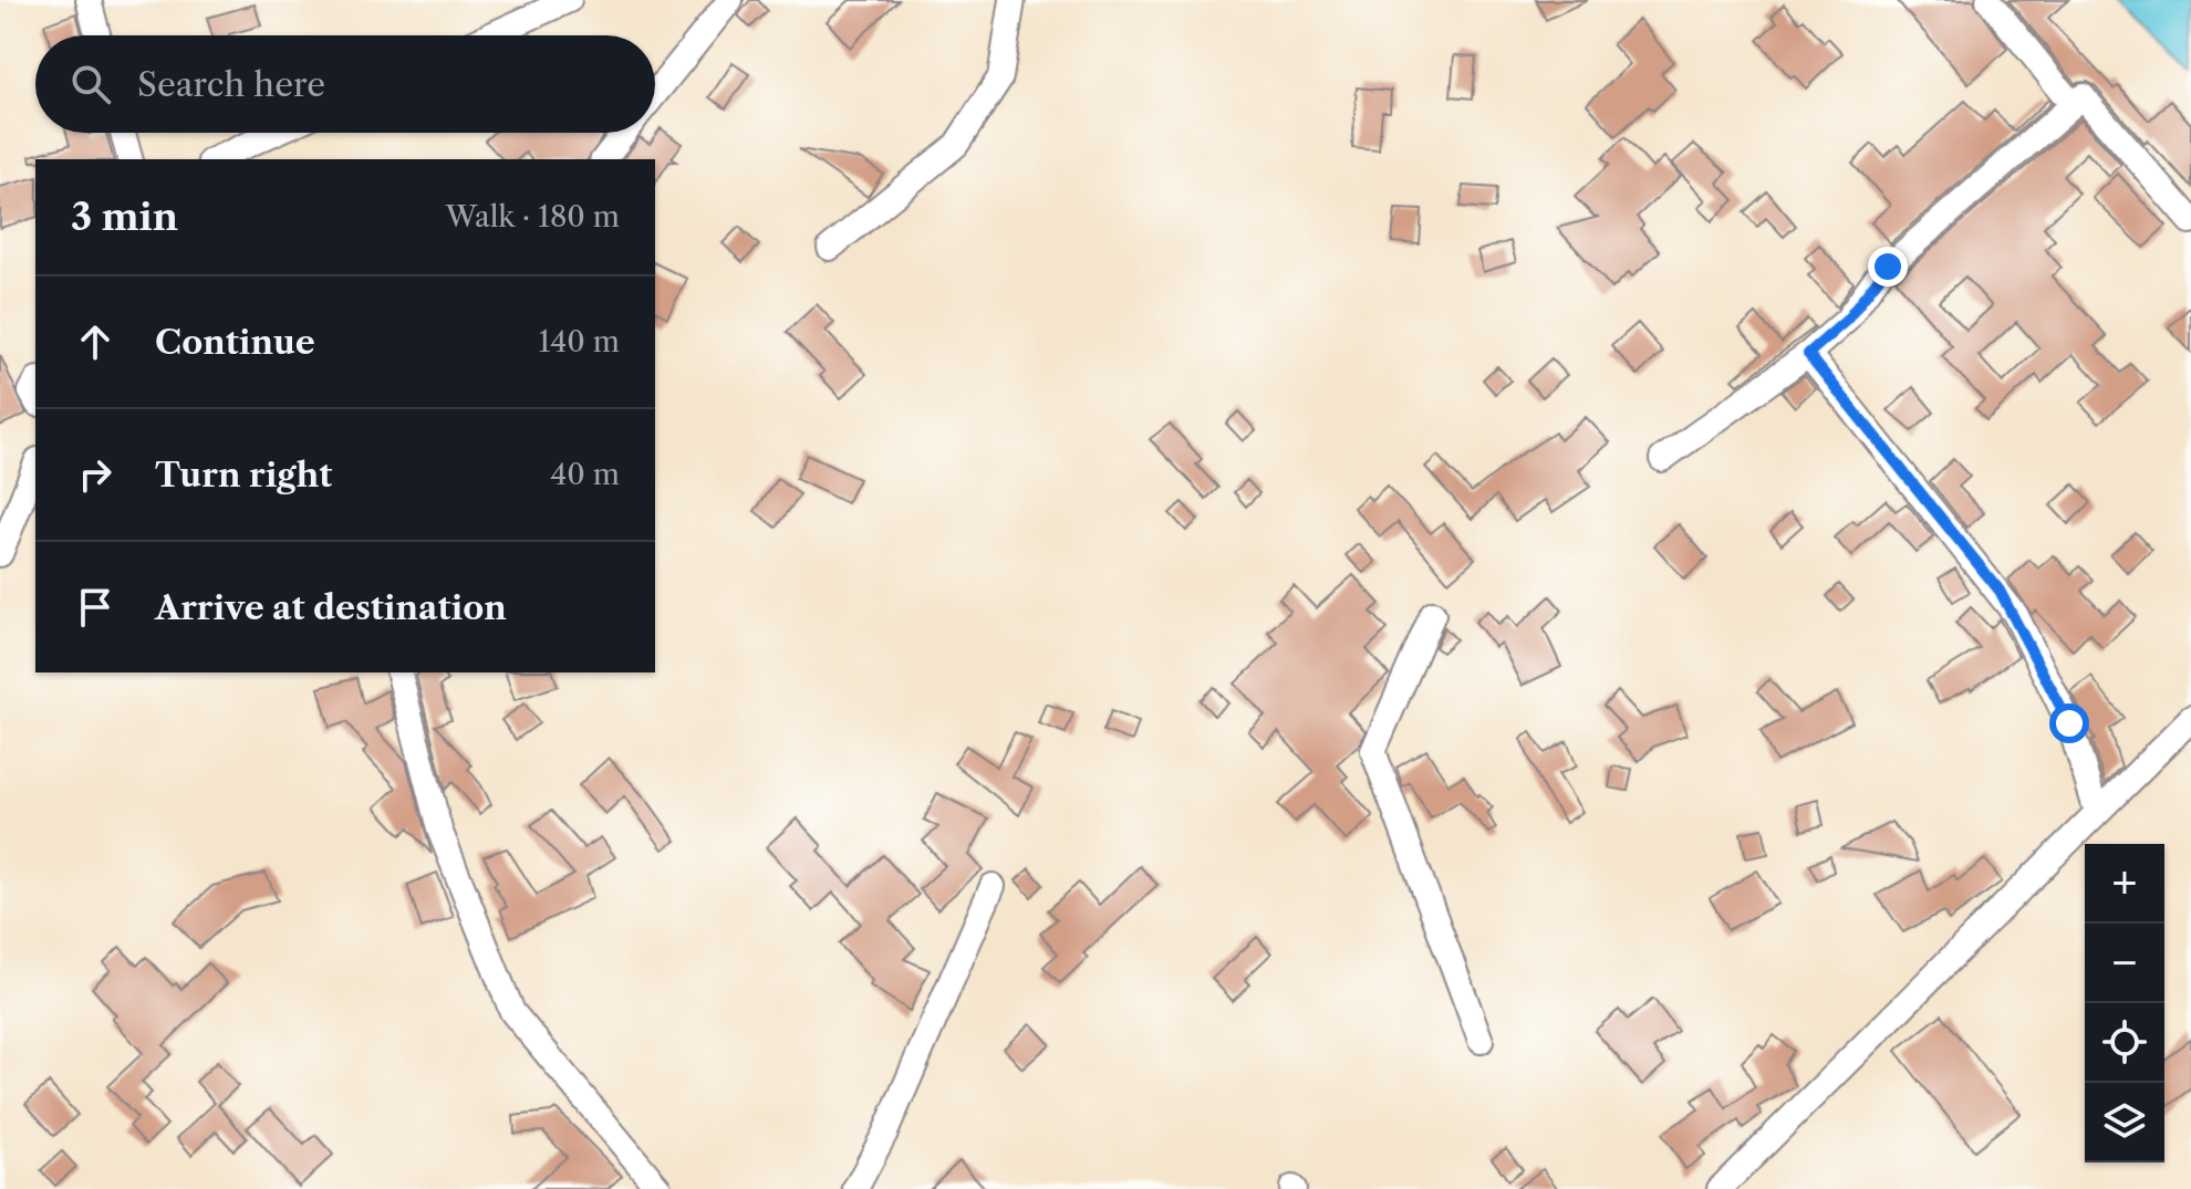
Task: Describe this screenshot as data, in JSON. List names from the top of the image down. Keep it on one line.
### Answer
{"page":{"search":"Search here","heading":["3 min","Walk · 180 m"],"list":[["Continue","140 m"],["Turn right","40 m"],"Arrive at destination"],"map_buttons":["+","−"]}}
